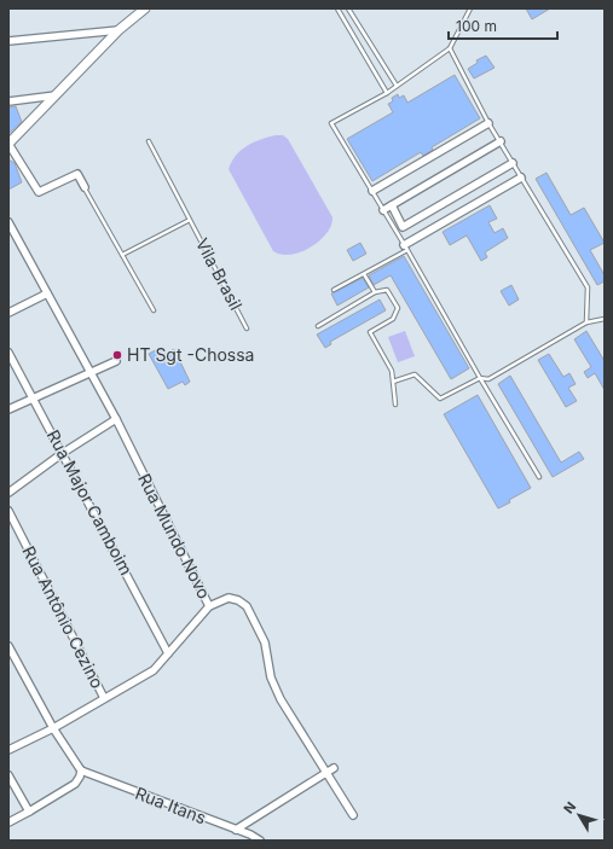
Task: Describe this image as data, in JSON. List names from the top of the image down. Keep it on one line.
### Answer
{"streets":{"street":["Rua Major Camboim","Rua Mundo Novo","Rua Antônio Cezino","Rua Itans"],"lane":["Vila Brasil"]},"places":["HT Sgt -Chossa"],"scale_bar":"100 m","north":"top left"}
